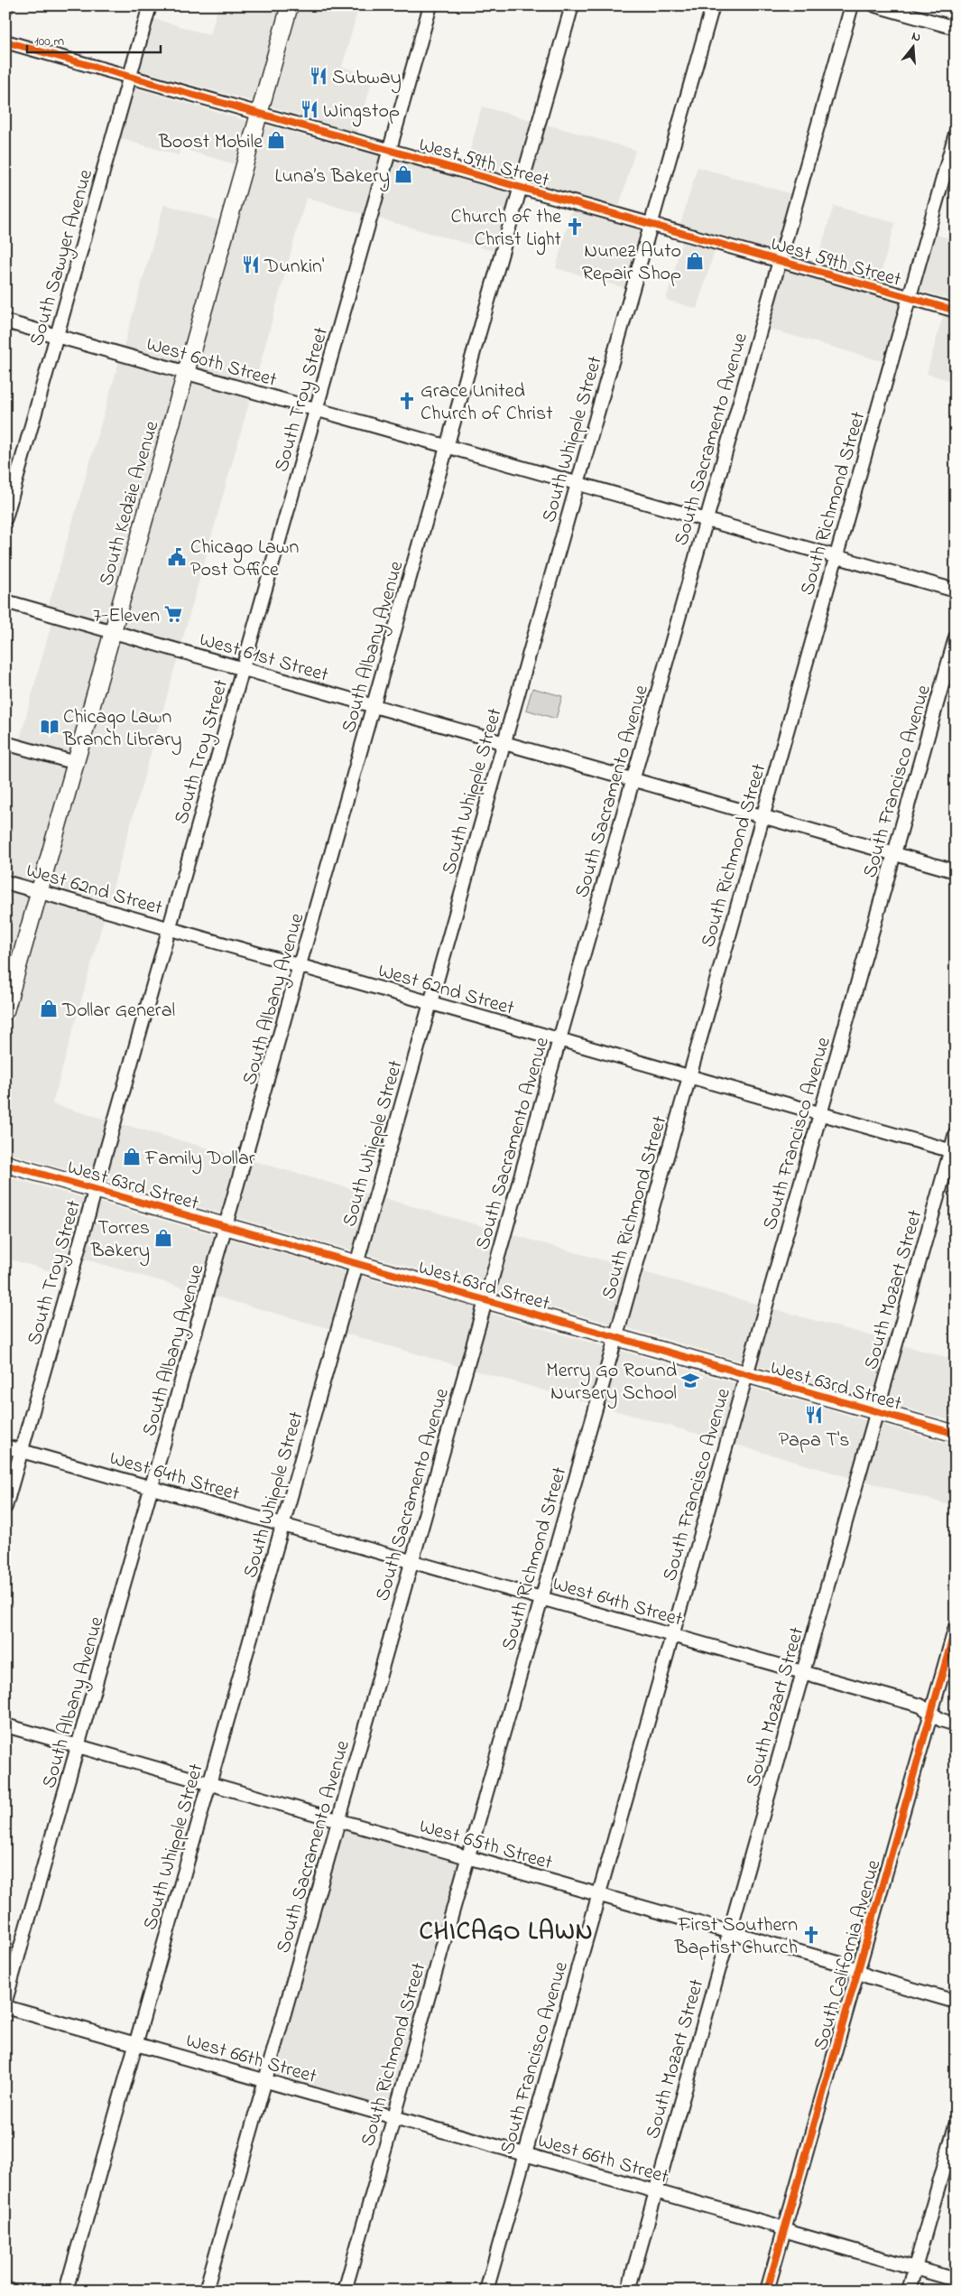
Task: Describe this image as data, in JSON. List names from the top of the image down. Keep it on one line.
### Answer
{"streets":{"main road":["South Kedzie Avenue","West 63rd Street"],"street":["West 59th Street","South Sawyer Avenue","West 60th Street","South Troy Street","South Whipple Street","South Sacramento Avenue","South Richmond Street","South Albany Avenue","West 61st Street","South Francisco Avenue","West 62nd Street","South Mozart Street","West 64th Street","West 65th Street","South California Avenue","West 66th Street"]},"crossings":[["West 59th Street","South Sawyer Avenue"],["West 59th Street","South Troy Street"],["West 59th Street","South Whipple Street"],["West 59th Street","South Sacramento Avenue"],["West 59th Street","South Kedzie Avenue"],["West 59th Street","South Richmond Street"],["West 59th Street","South Albany Avenue"],["South Sawyer Avenue","West 60th Street"],["West 60th Street","South Troy Street"],["West 60th Street","South Whipple Street"],["West 60th Street","South Sacramento Avenue"],["West 60th Street","South Kedzie Avenue"],["West 60th Street","South Richmond Street"],["West 60th Street","South Albany Avenue"],["South Troy Street","West 61st Street"],["South Troy Street","West 62nd Street"],["South Troy Street","West 63rd Street"],["South Troy Street","West 64th Street"],["South Whipple Street","West 61st Street"],["South Whipple Street","West 62nd Street"],["South Whipple Street","West 63rd Street"],["South Whipple Street","West 64th Street"],["South Whipple Street","West 65th Street"],["South Whipple Street","West 66th Street"],["South Sacramento Avenue","West 61st Street"],["South Sacramento Avenue","West 62nd Street"],["South Sacramento Avenue","West 63rd Street"],["South Sacramento Avenue","West 64th Street"],["South Sacramento Avenue","West 65th Street"],["South Sacramento Avenue","West 66th Street"],["South Kedzie Avenue","West 61st Street"],["South Kedzie Avenue","West 62nd Street"],["South Richmond Street","West 61st Street"],["South Richmond Street","West 62nd Street"],["South Richmond Street","West 63rd Street"],["South Richmond Street","West 64th Street"],["South Richmond Street","West 65th Street"],["South Richmond Street","West 66th Street"],["South Albany Avenue","West 61st Street"],["South Albany Avenue","West 62nd Street"],["South Albany Avenue","West 63rd Street"],["South Albany Avenue","West 64th Street"],["South Albany Avenue","West 65th Street"],["West 61st Street","South Francisco Avenue"],["South Francisco Avenue","West 62nd Street"],["South Francisco Avenue","West 63rd Street"],["South Francisco Avenue","West 64th Street"],["South Francisco Avenue","West 65th Street"],["South Francisco Avenue","West 66th Street"],["West 62nd Street","South Mozart Street"],["West 63rd Street","South Mozart Street"],["South Mozart Street","West 64th Street"],["South Mozart Street","West 65th Street"],["South Mozart Street","West 66th Street"],["West 64th Street","South California Avenue"],["West 65th Street","South California Avenue"],["South California Avenue","West 66th Street"]],"districts":["CHICAGO LAWN"],"places":{"restaurant":["Subway","Wingstop","Dunkin'","Papa T's"],"shop":["Boost Mobile","Luna’s Bakery","Nunez Auto Repair Shop","Dollar General","Family Dollar","Torres Bakery"],"church":["Church of the Christ Light","Grace United Church of Christ","First Southern Baptist Church"],"public building":["Chicago Lawn Post Office"],"supermarket":["7-Eleven"],"library":["Chicago Lawn Branch Library"],"school or university":["Merry Go Round Nursery School"]},"scale_bar":"100 m","north":"top"}
